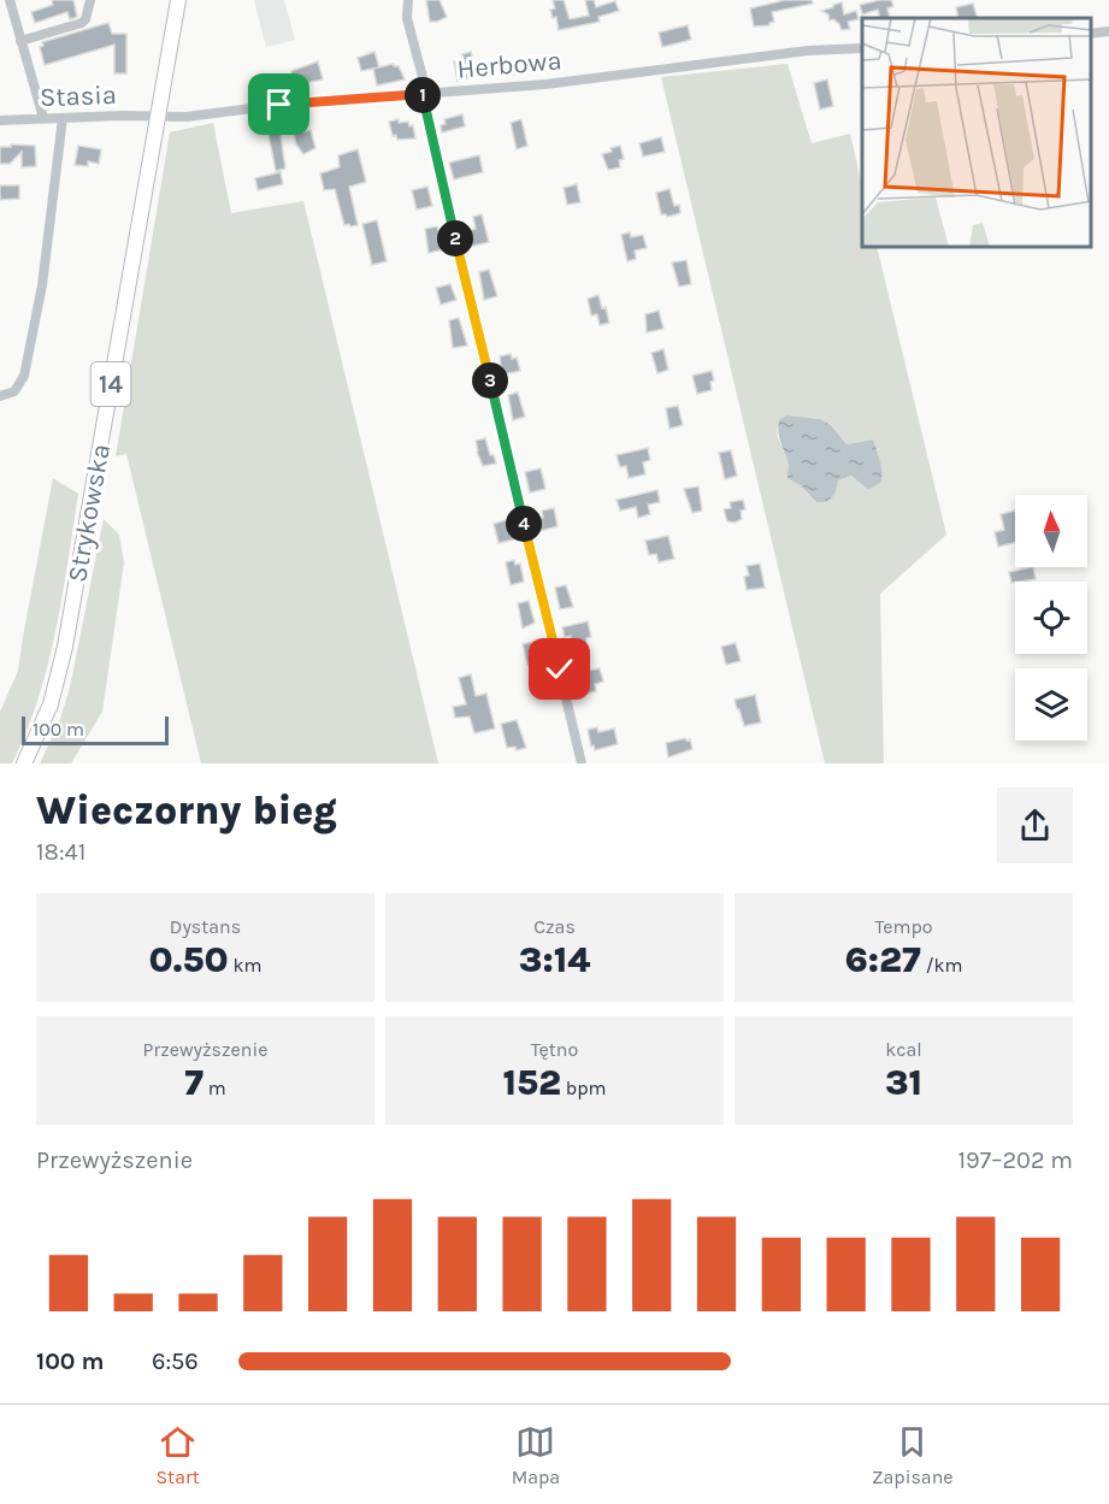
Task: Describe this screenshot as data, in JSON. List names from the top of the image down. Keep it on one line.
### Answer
{"streets":{"main road":["14","Strykowska"],"street":["Herbowa","Stasia"]},"crossings":[["Herbowa","Stasia"],["Herbowa","Strykowska"],["Stasia","Strykowska"]],"scale_bar":"100 m","north":"top","page":{"pins":["1","2","3","4"],"scale":"100 m","heading":["Wieczorny bieg","18:41"],"stats":[["Dystans","0.50 km"],["Czas","3:14"],["Tempo","6:27 /km"],["Przewyższenie","7 m"],["Tętno","152 bpm"],["kcal","31"]],"chart":["Przewyższenie","197–202 m"],"list":[{"name":"100 m","note":"6:56"}],"tabs":["Start","Mapa","Zapisane"]}}
